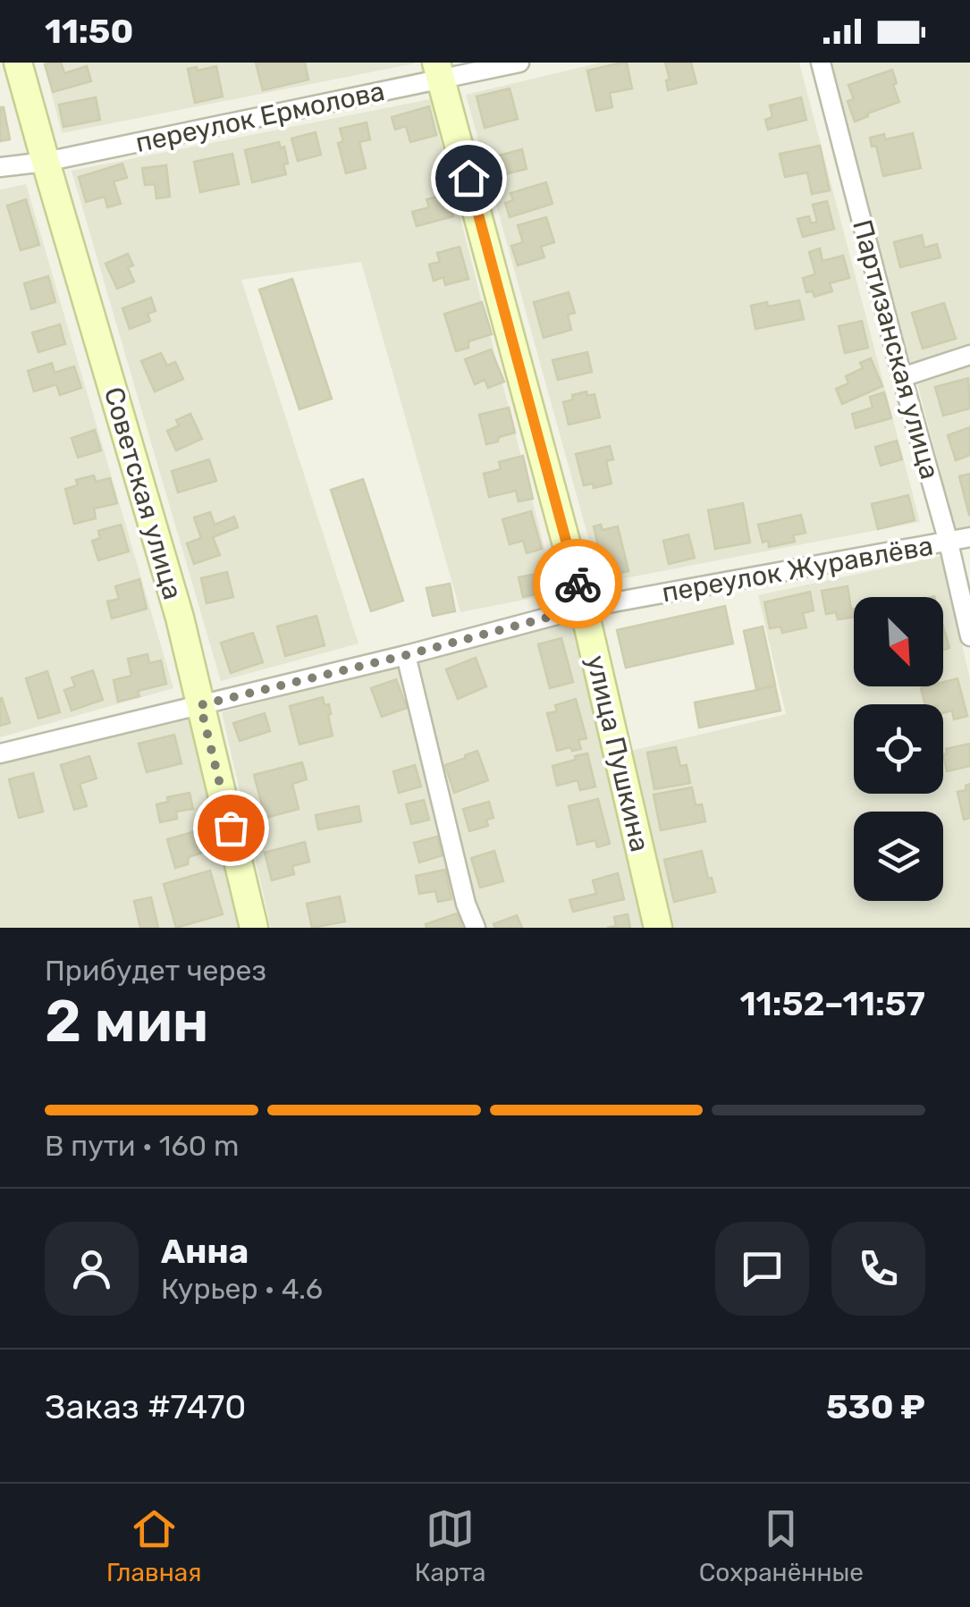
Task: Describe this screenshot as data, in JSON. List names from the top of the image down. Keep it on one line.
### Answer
{"streets":{"main road":["Советская улица","улица Пушкина"],"street":["переулок Ермолова","Партизанская улица","переулок Журавлёва"]},"crossings":[["переулок Ермолова","Советская улица"],["переулок Ермолова","улица Пушкина"],["Партизанская улица","переулок Журавлёва"],["Советская улица","переулок Журавлёва"],["переулок Журавлёва","улица Пушкина"]],"north":"bottom right","page":{"status":"11:50","heading":["2 мин","Прибудет через","11:52–11:57"],"panel":["Анна","Курьер · 4.6","Заказ #7470","530 ₽"],"bar":"В пути · 160 m","tabs":["Главная","Карта","Сохранённые"]}}
